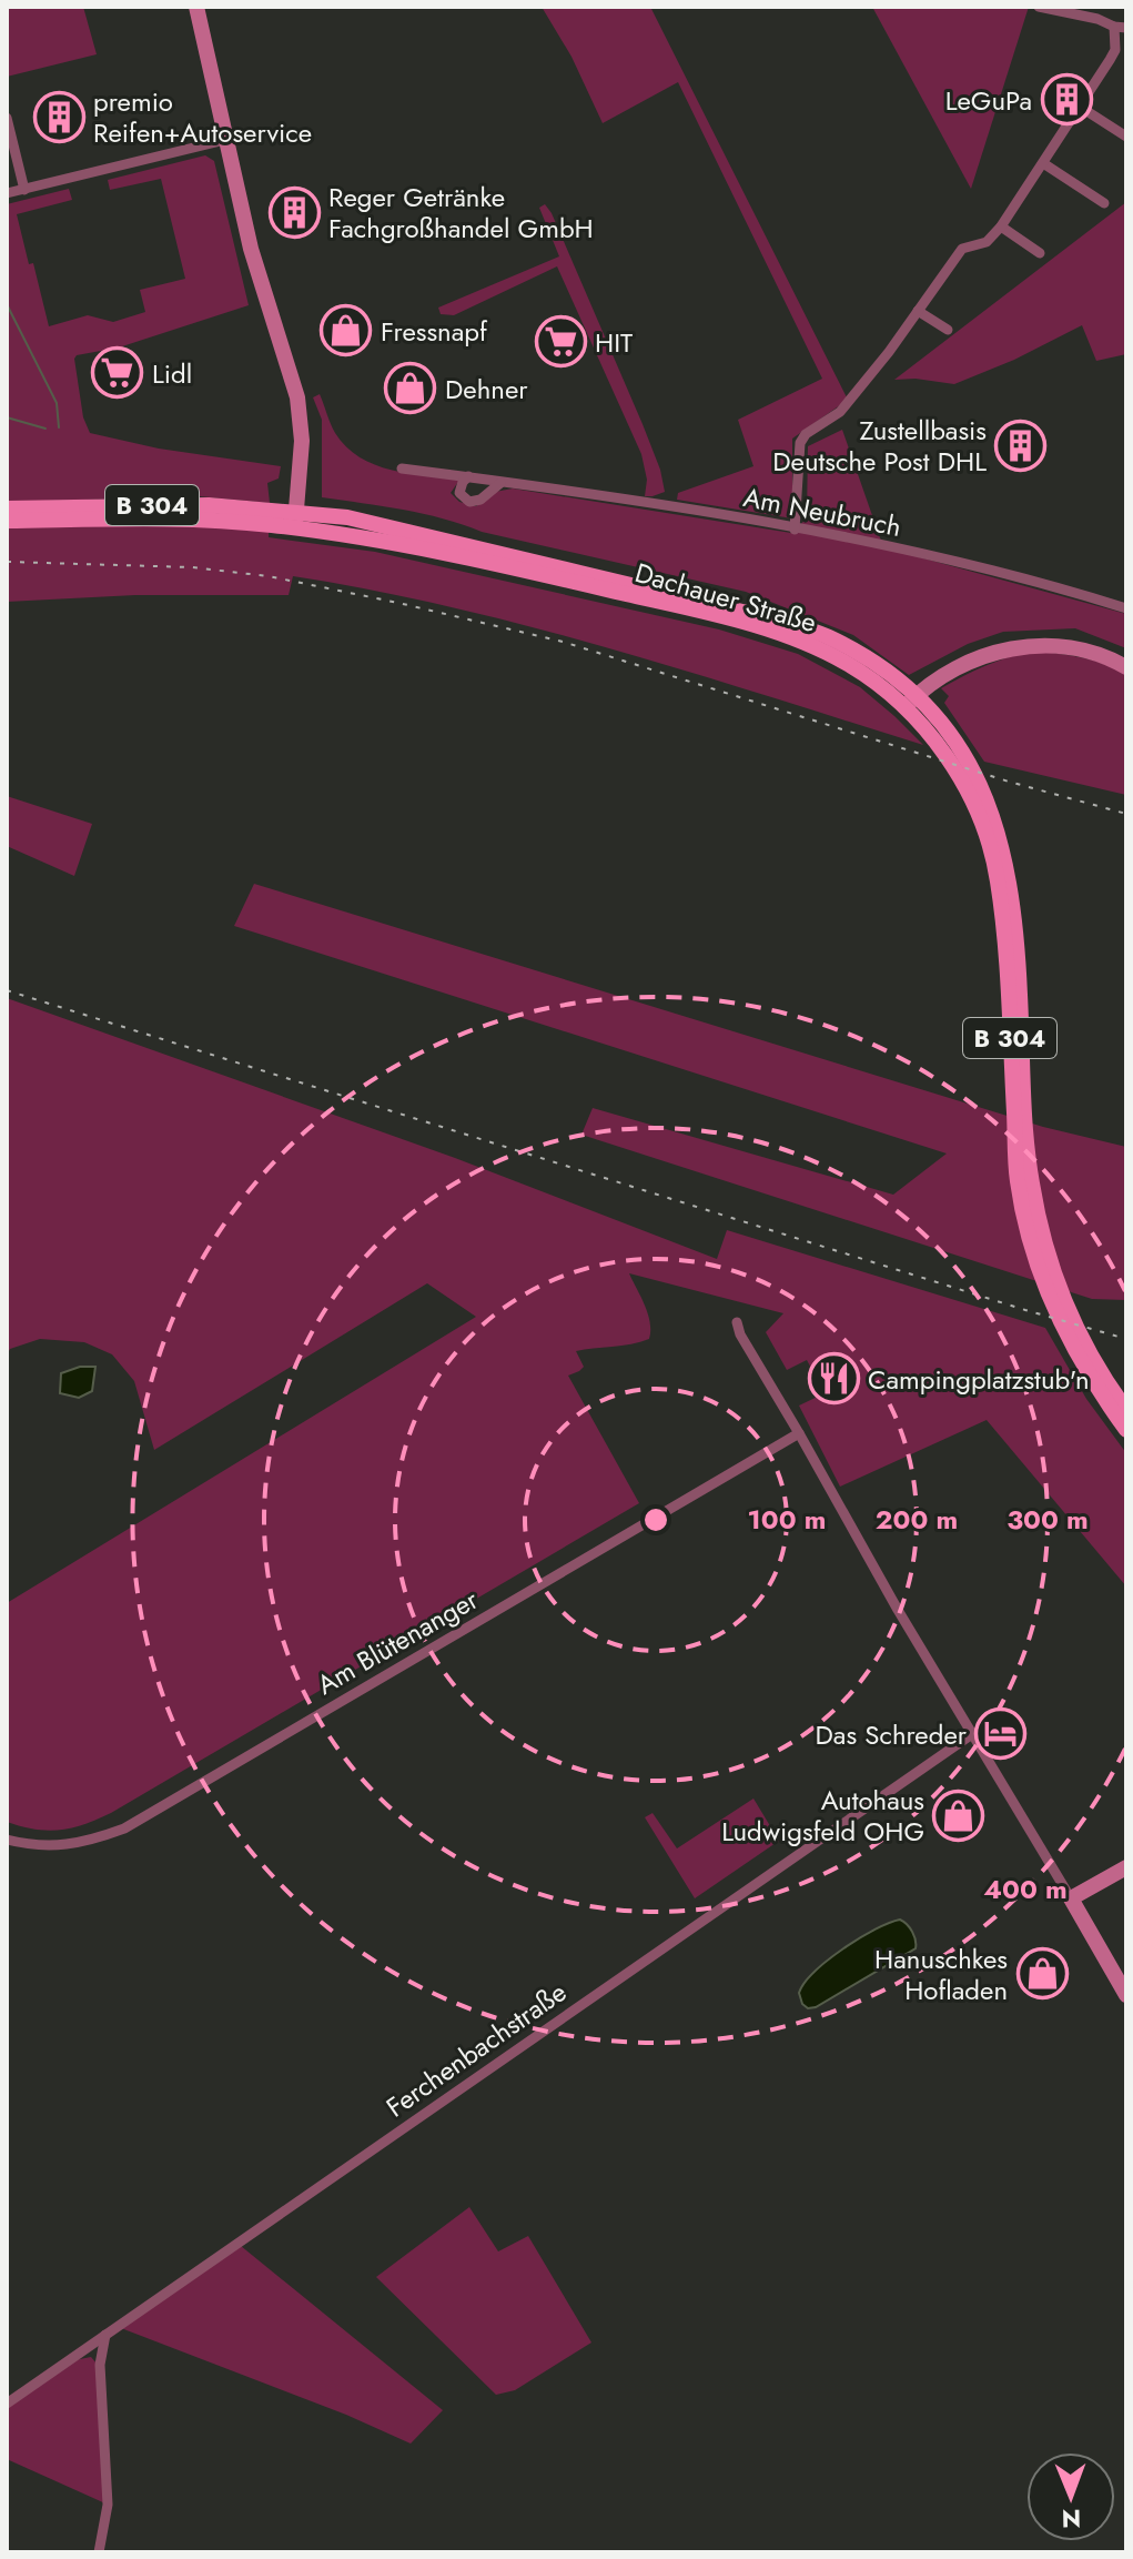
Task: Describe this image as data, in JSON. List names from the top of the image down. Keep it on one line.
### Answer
{"streets":{"main road":["B 304","Dachauer Straße"],"street":["Am Neubruch","Am Blütenanger","Ferchenbachstraße"]},"crossings":[["B 304","Dachauer Straße"]],"places":{"building":["LeGuPa","premio Reifen+Autoservice","Reger Getränke Fachgroßhandel GmbH","Zustellbasis Deutsche Post DHL"],"shop":["Fressnapf","Dehner","Autohaus Ludwigsfeld OHG","Hanuschkes Hofladen"],"supermarket":["HIT","Lidl"],"restaurant":["Campingplatzstub'n"],"hotel":["Das Schreder"]},"north":"bottom","rings":["100 m","200 m","300 m","400 m"]}
